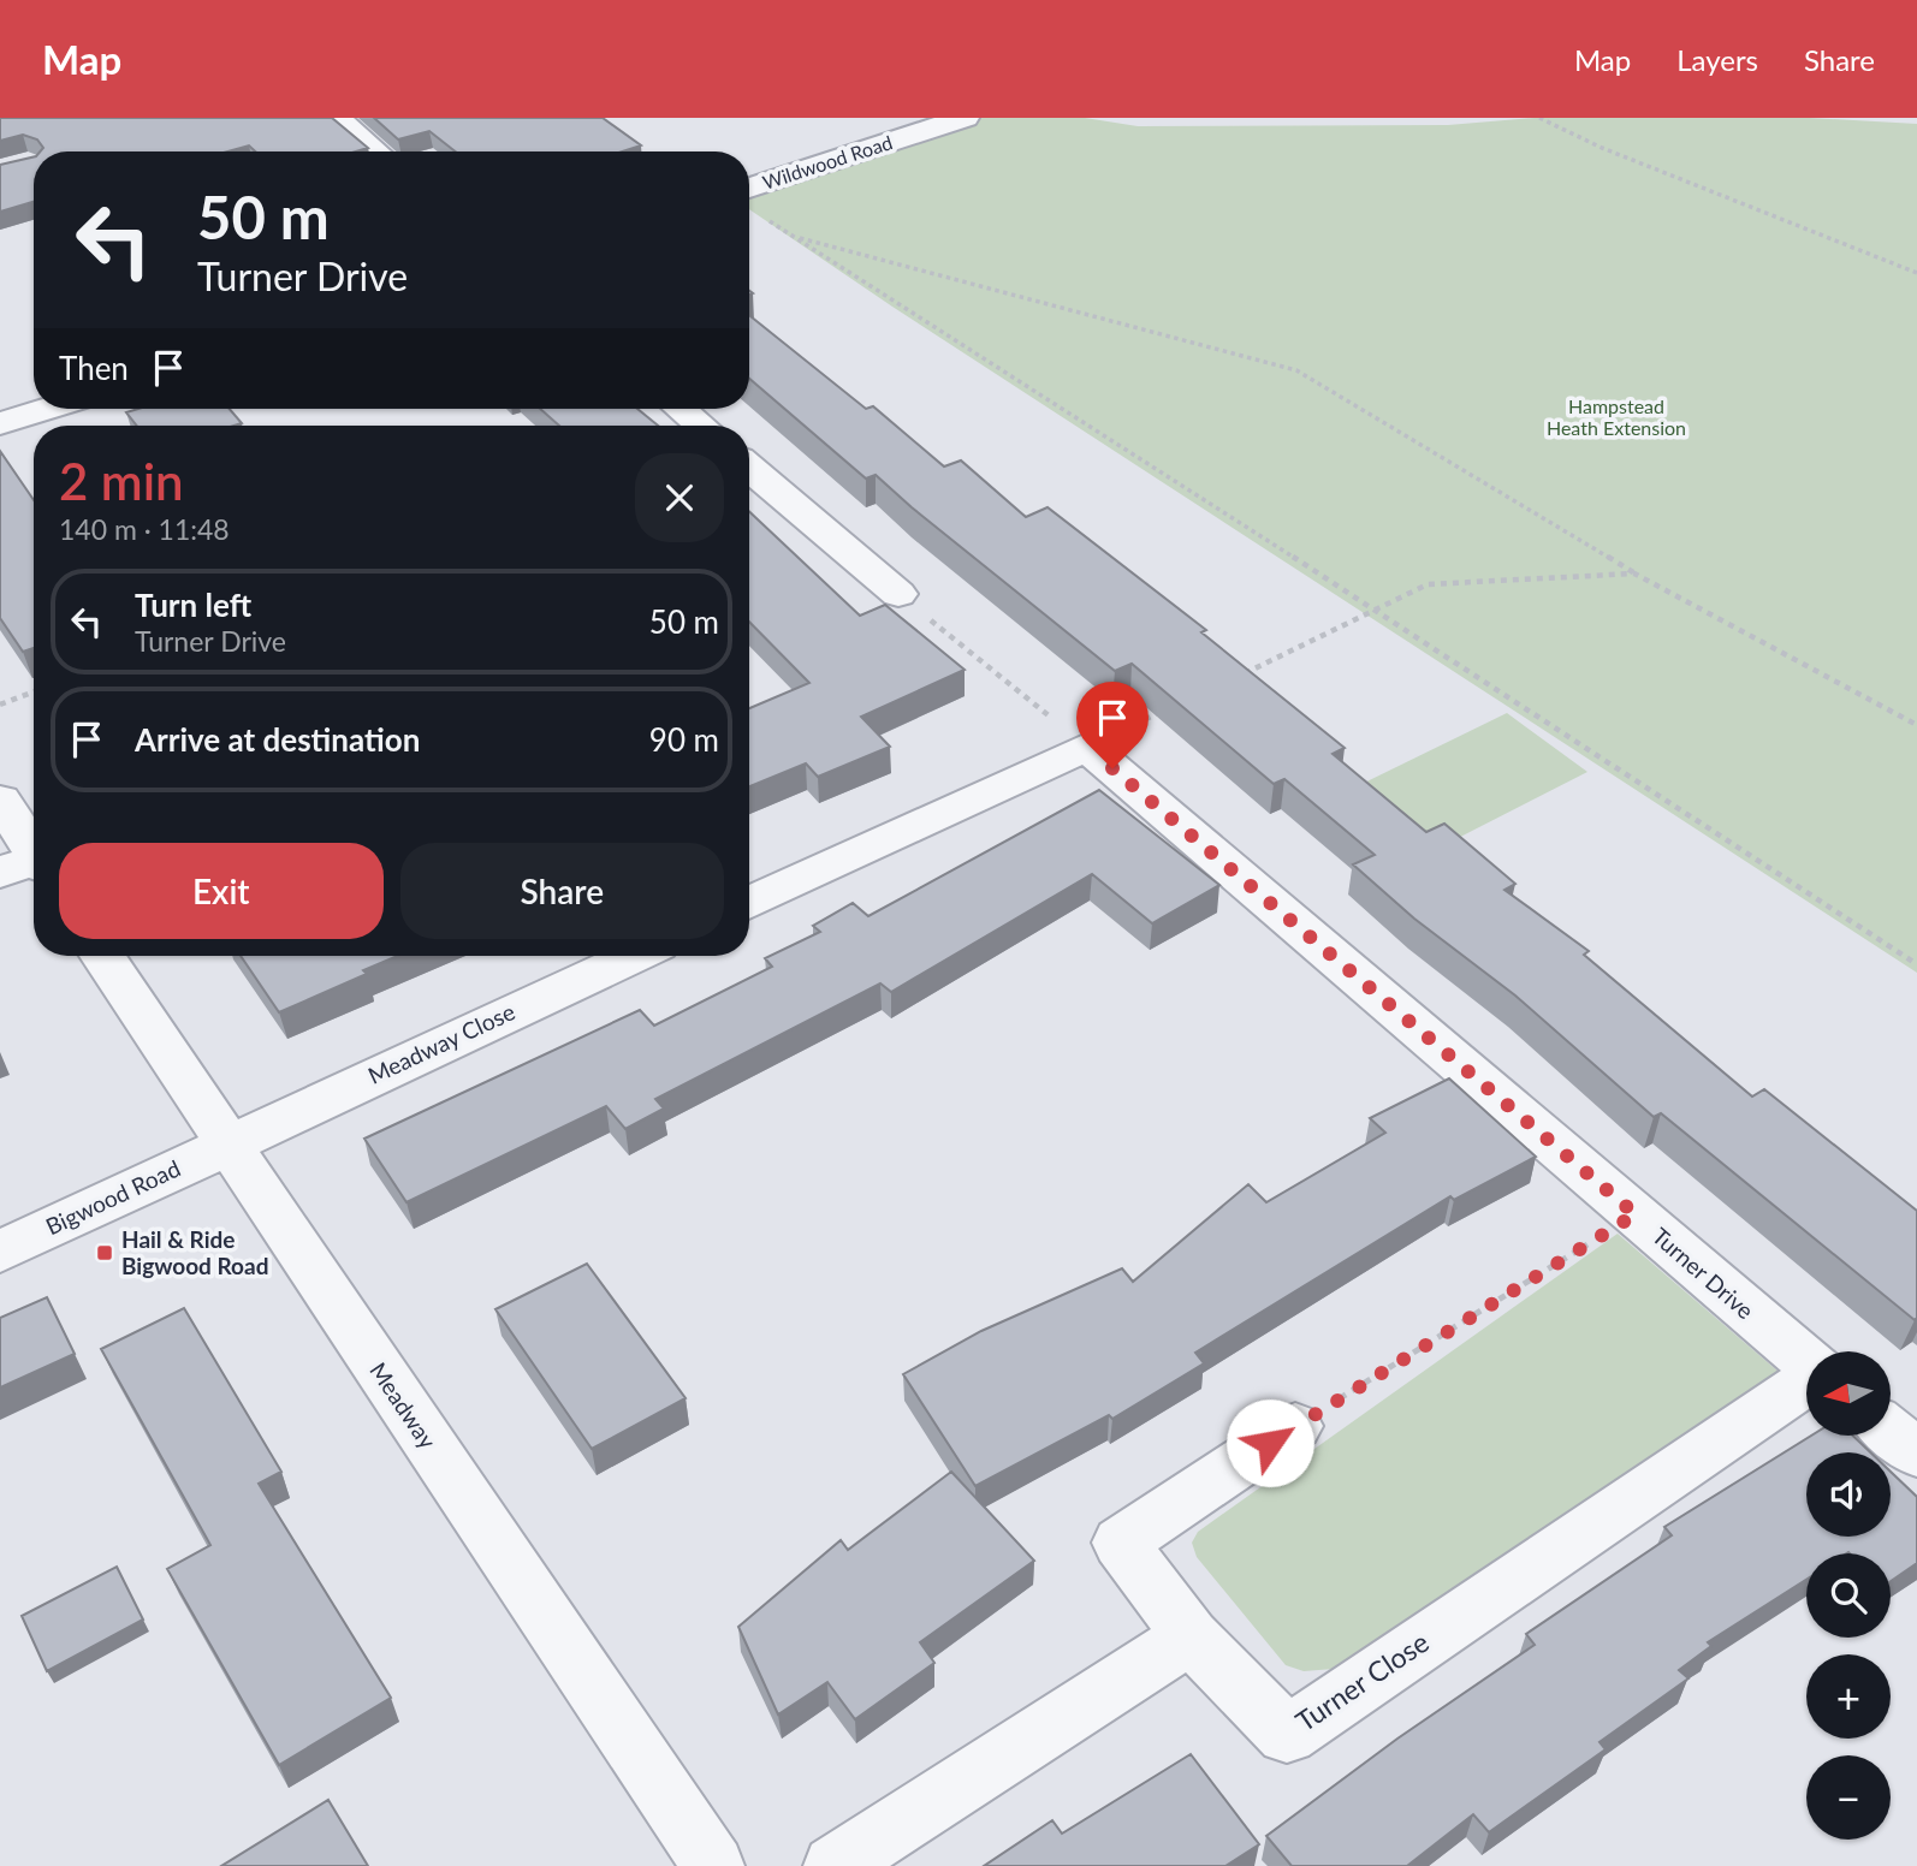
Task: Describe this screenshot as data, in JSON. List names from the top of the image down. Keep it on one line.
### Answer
{"streets":{"street":["Wildwood Road","Meadway Close","Bigwood Road","Turner Drive","Meadway","Turner Close"]},"crossings":[["Meadway Close","Bigwood Road"],["Meadway Close","Meadway"],["Bigwood Road","Meadway"]],"parks":["Hampstead Heath Extension"],"places":{"transit":["Hail & Ride Bigwood Road"]},"north":"left","page":{"header":"Map","nav":["Map","Layers","Share"],"turn":["50 m","Turner Drive"],"then":"Then","heading":["2 min","140 m · 11:48"],"list":[{"name":"Turn left","note":"Turner Drive","value":"50 m"},{"name":"Arrive at destination","value":"90 m"}],"buttons":["Exit","Share"],"map_buttons":["+","−"]}}
